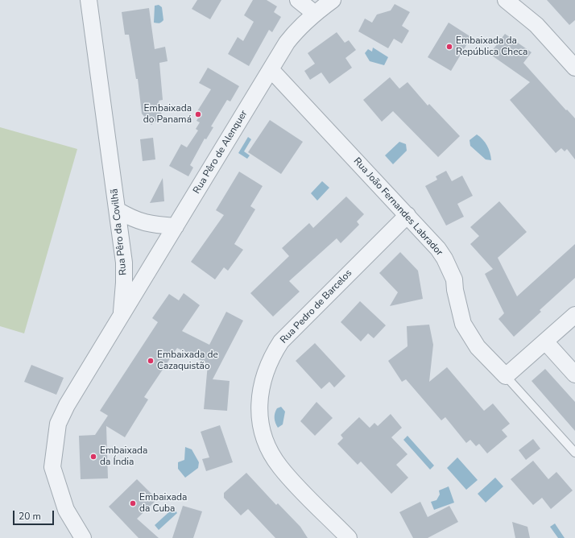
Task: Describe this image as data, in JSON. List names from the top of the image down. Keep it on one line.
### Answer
{"streets":{"street":["Rua Pêro de Alenquer","Rua João Fernandes Labrador","Rua Pêro da Covilhã","Rua Pedro de Barcelos"]},"crossings":[["Rua Pêro de Alenquer","Rua João Fernandes Labrador"],["Rua Pêro de Alenquer","Rua Pêro da Covilhã"],["Rua João Fernandes Labrador","Rua Pedro de Barcelos"]],"places":["Embaixada da República Checa","Embaixada do Panamá","Embaixada de Cazaquistão","Embaixada da Índia","Embaixada da Cuba"],"scale_bar":"20 m"}
